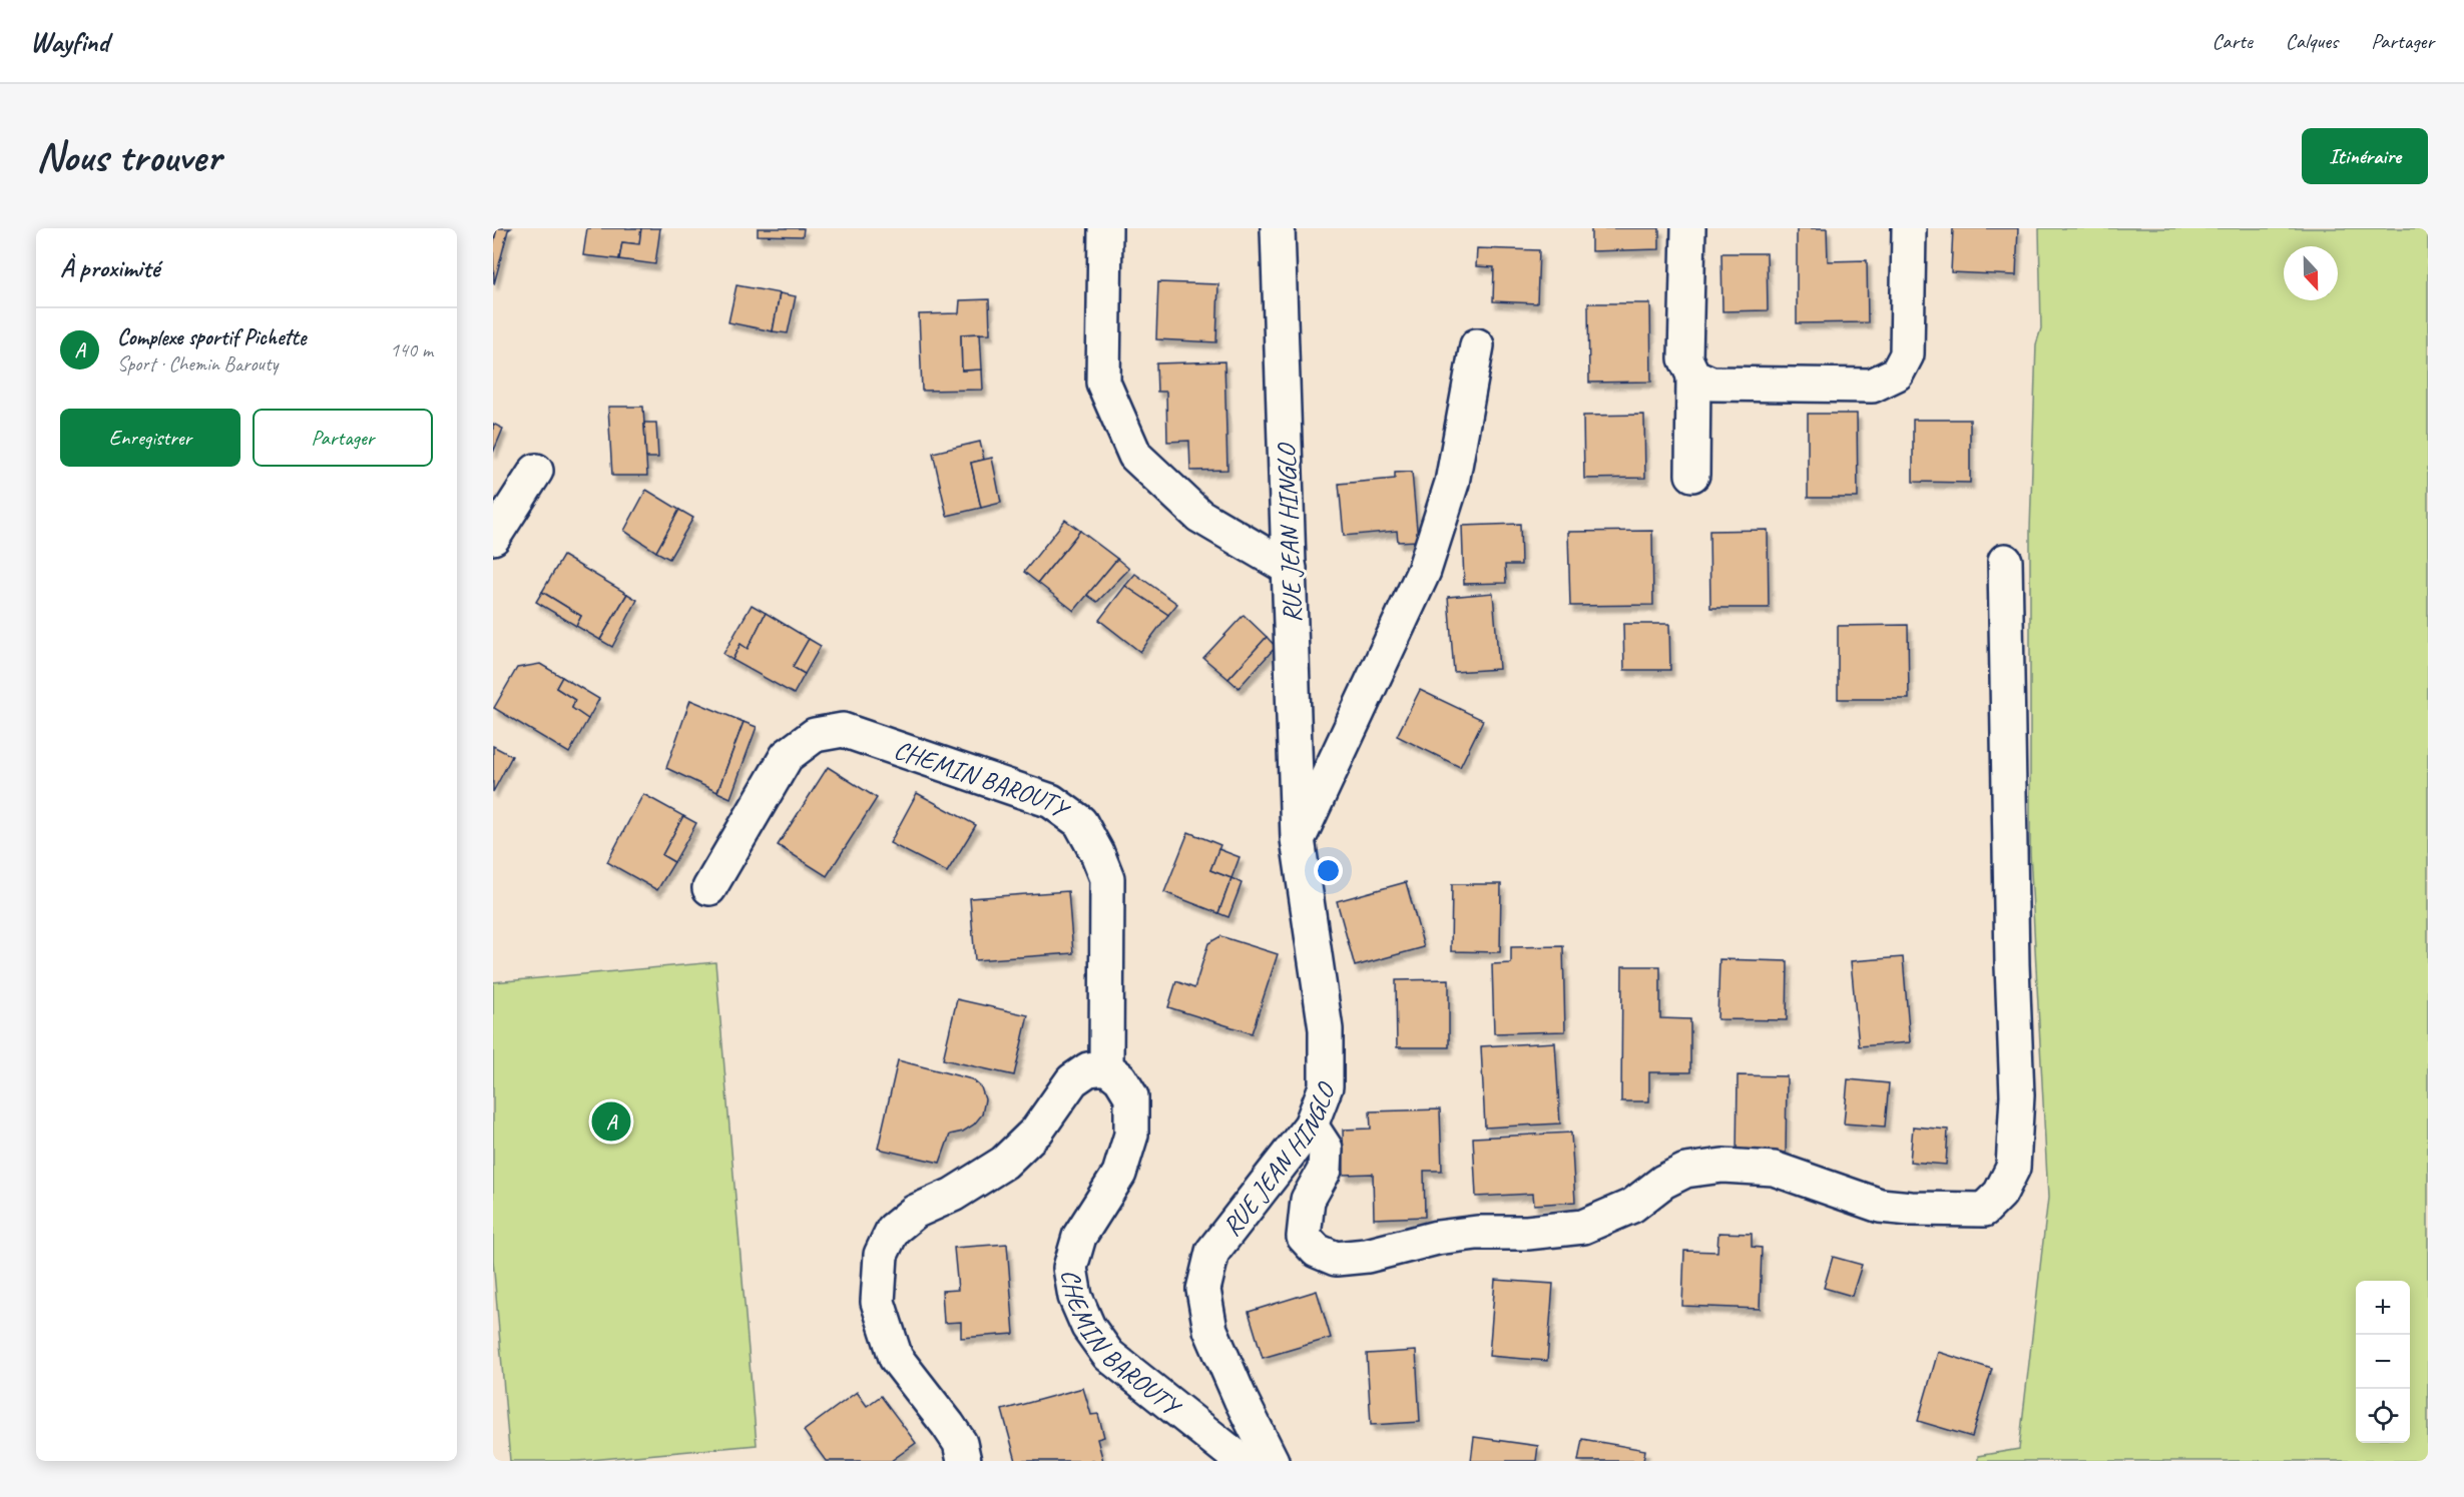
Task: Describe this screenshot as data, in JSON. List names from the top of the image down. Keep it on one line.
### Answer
{"streets":{"street":["RUE JEAN HINGLO","CHEMIN BAROUTY"]},"north":"bottom","page":{"header":"Wayfind","nav":["Carte","Calques","Partager"],"buttons":["Itinéraire",["Enregistrer","Partager"]],"title":"Nous trouver","heading":"À proximité","list":[{"mark":"A","name":"Complexe sportif Pichette","note":"Sport · Chemin Barouty","value":"140 m"}],"pins":"A","map_buttons":["+","−"]}}
